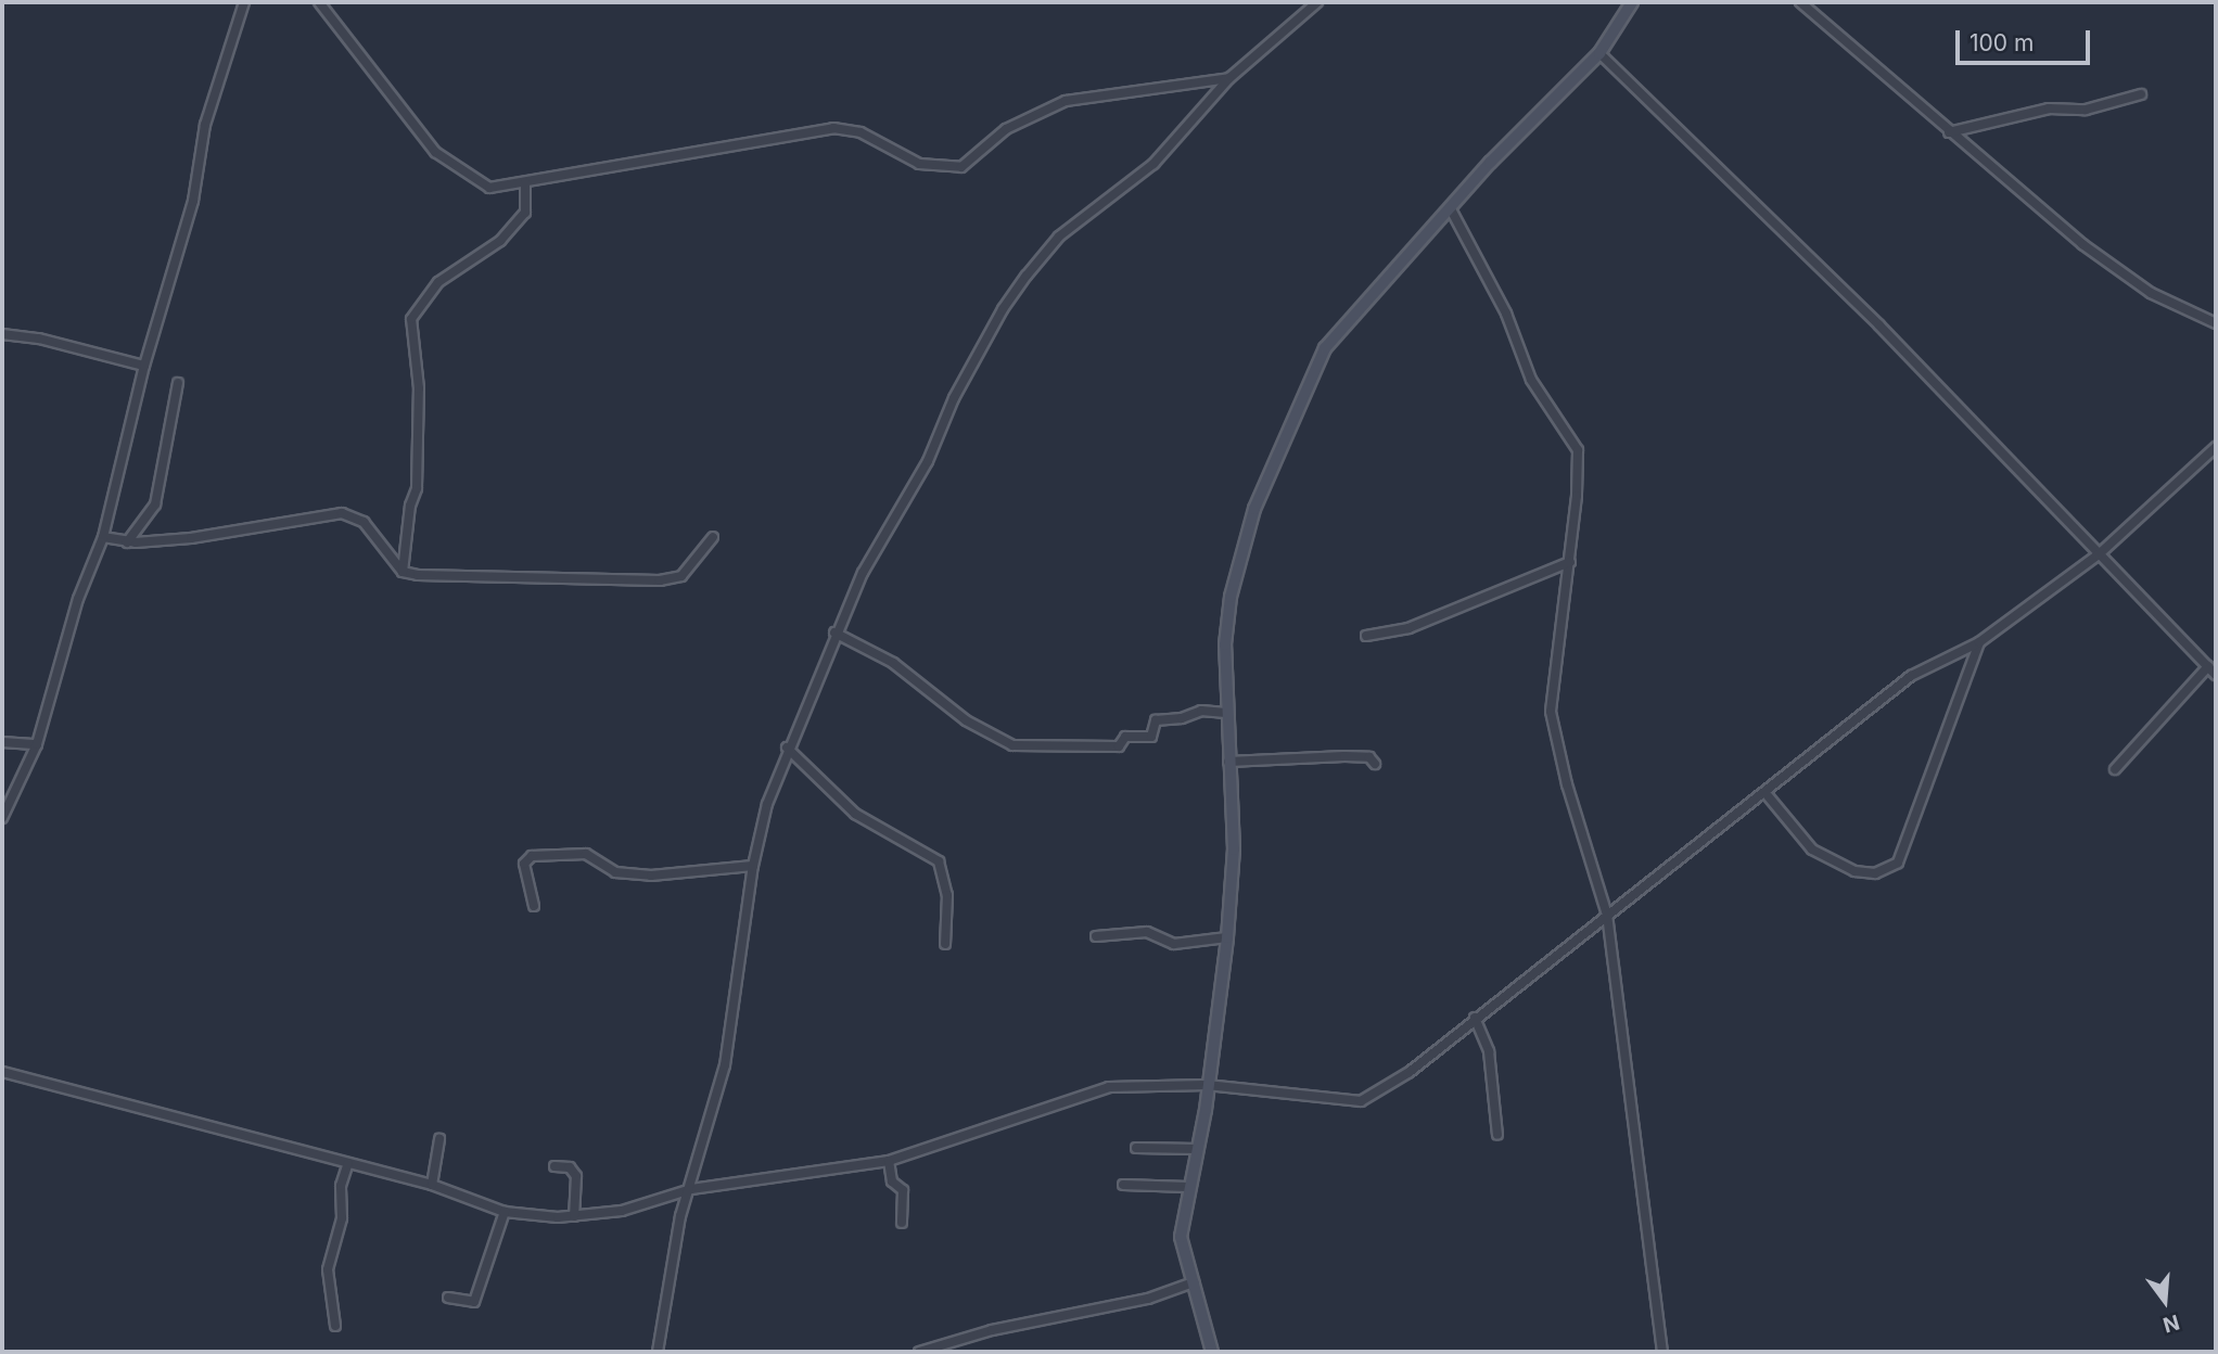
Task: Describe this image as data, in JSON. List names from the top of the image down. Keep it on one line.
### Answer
{"scale_bar":"100 m","north":"bottom"}
